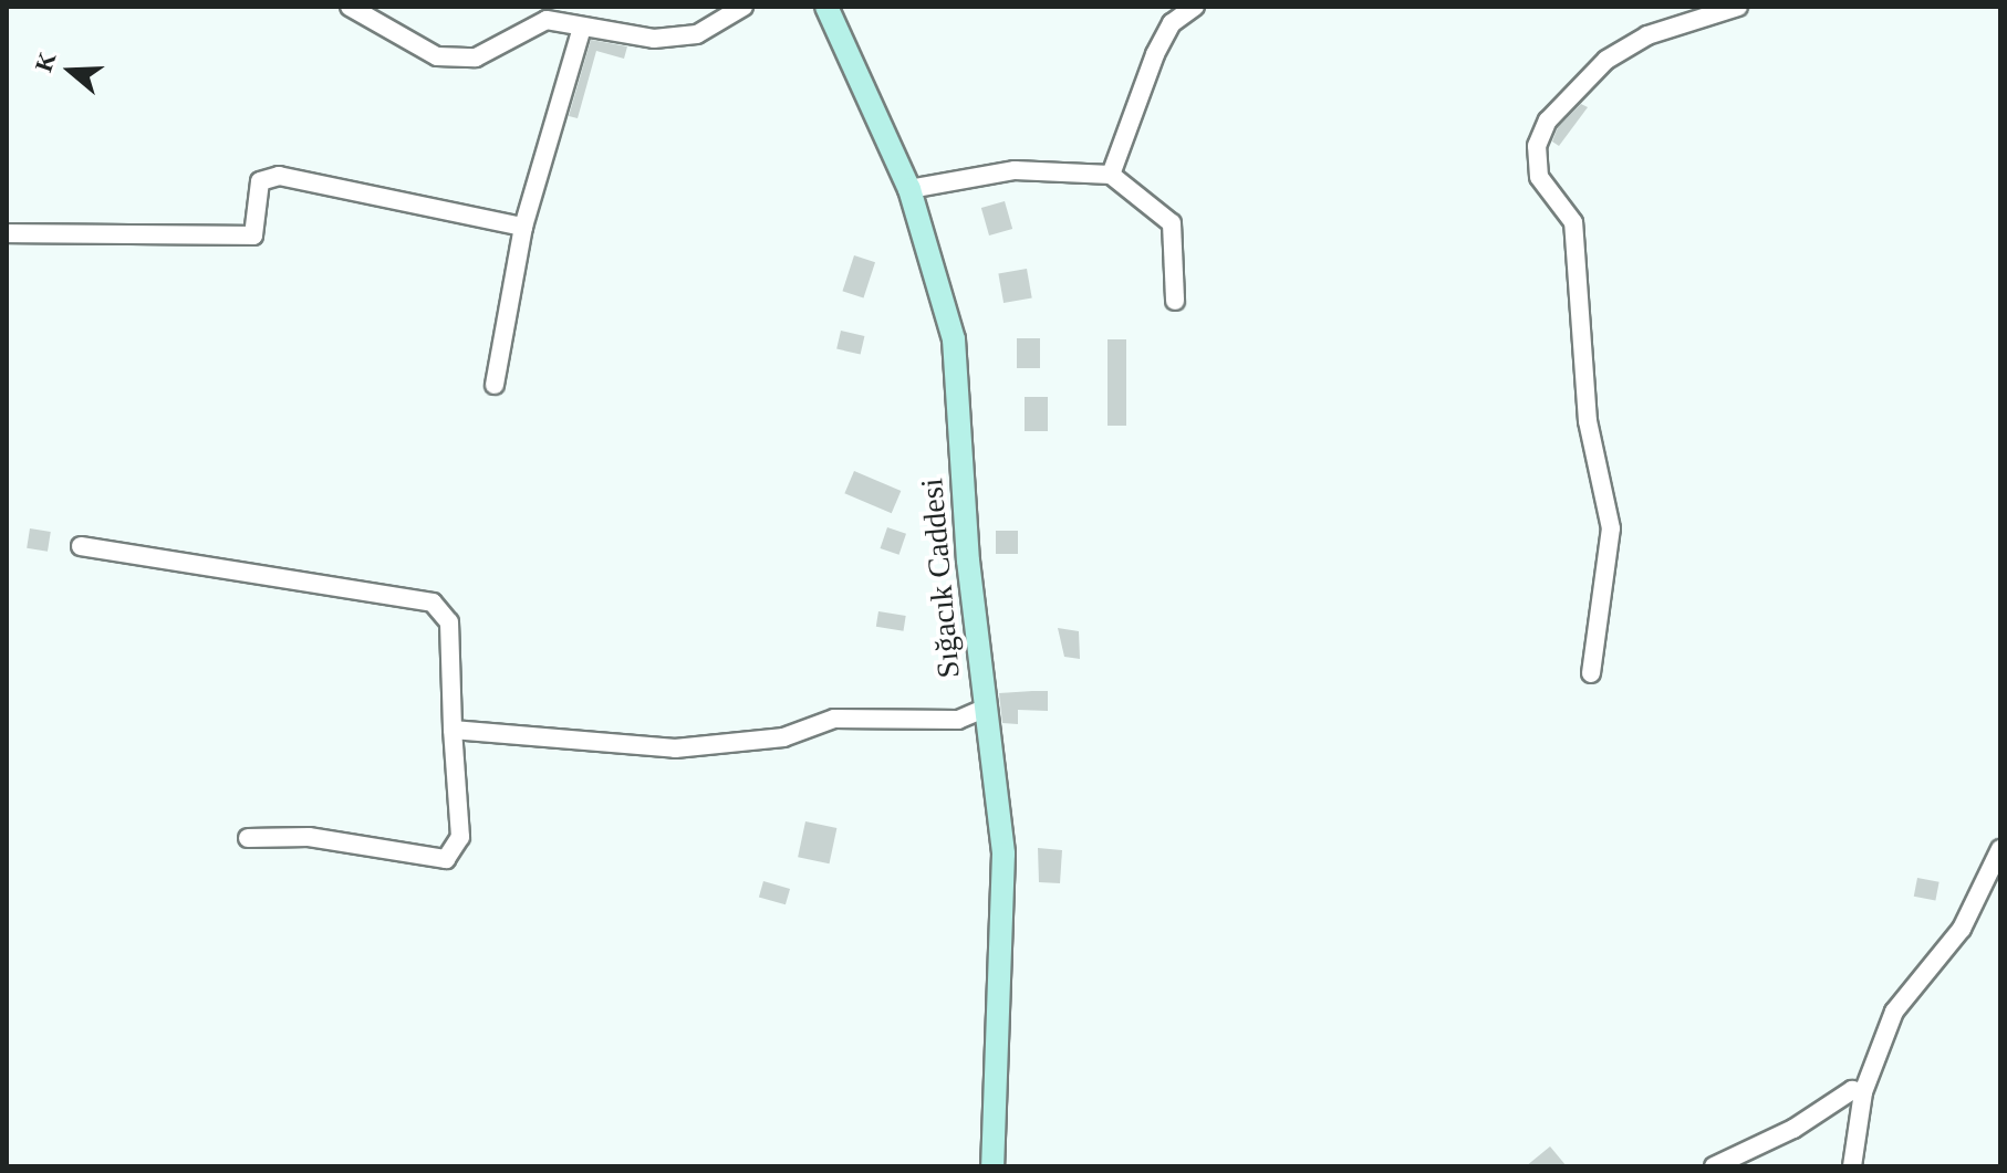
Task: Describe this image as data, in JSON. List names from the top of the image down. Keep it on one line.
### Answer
{"streets":{"main road":["Sığacık Caddesi"]},"north":"left"}
